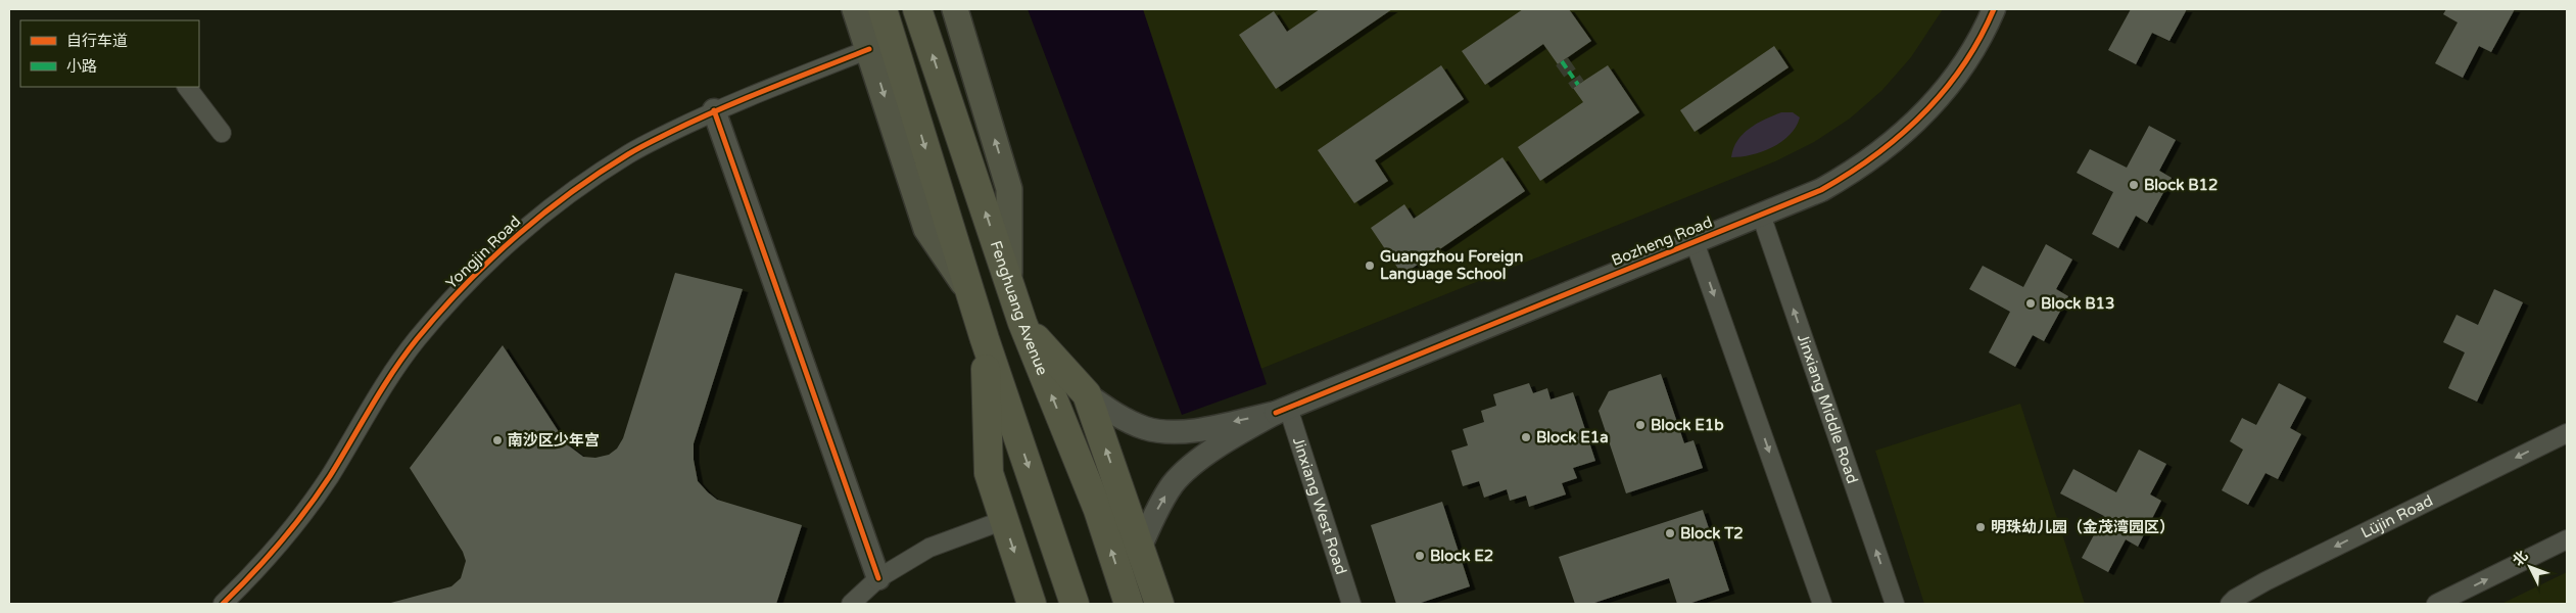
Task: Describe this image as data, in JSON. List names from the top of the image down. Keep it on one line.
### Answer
{"streets":{"main road":["Fenghuang Avenue"],"street":["Bozheng Road","Yongjin Road","Jinxiang Middle Road","Jinxiang West Road","Lüjin Road"]},"crossings":[["Bozheng Road","Jinxiang Middle Road"],["Bozheng Road","Jinxiang West Road"]],"places":["Block B12","Guangzhou Foreign Language School","Block B13","Block E1b","Block E1a","南沙区少年宫","明珠幼儿园（金茂湾园区）","Block T2","Block E2"],"legend":["自行车道","小路"],"north":"top left"}
